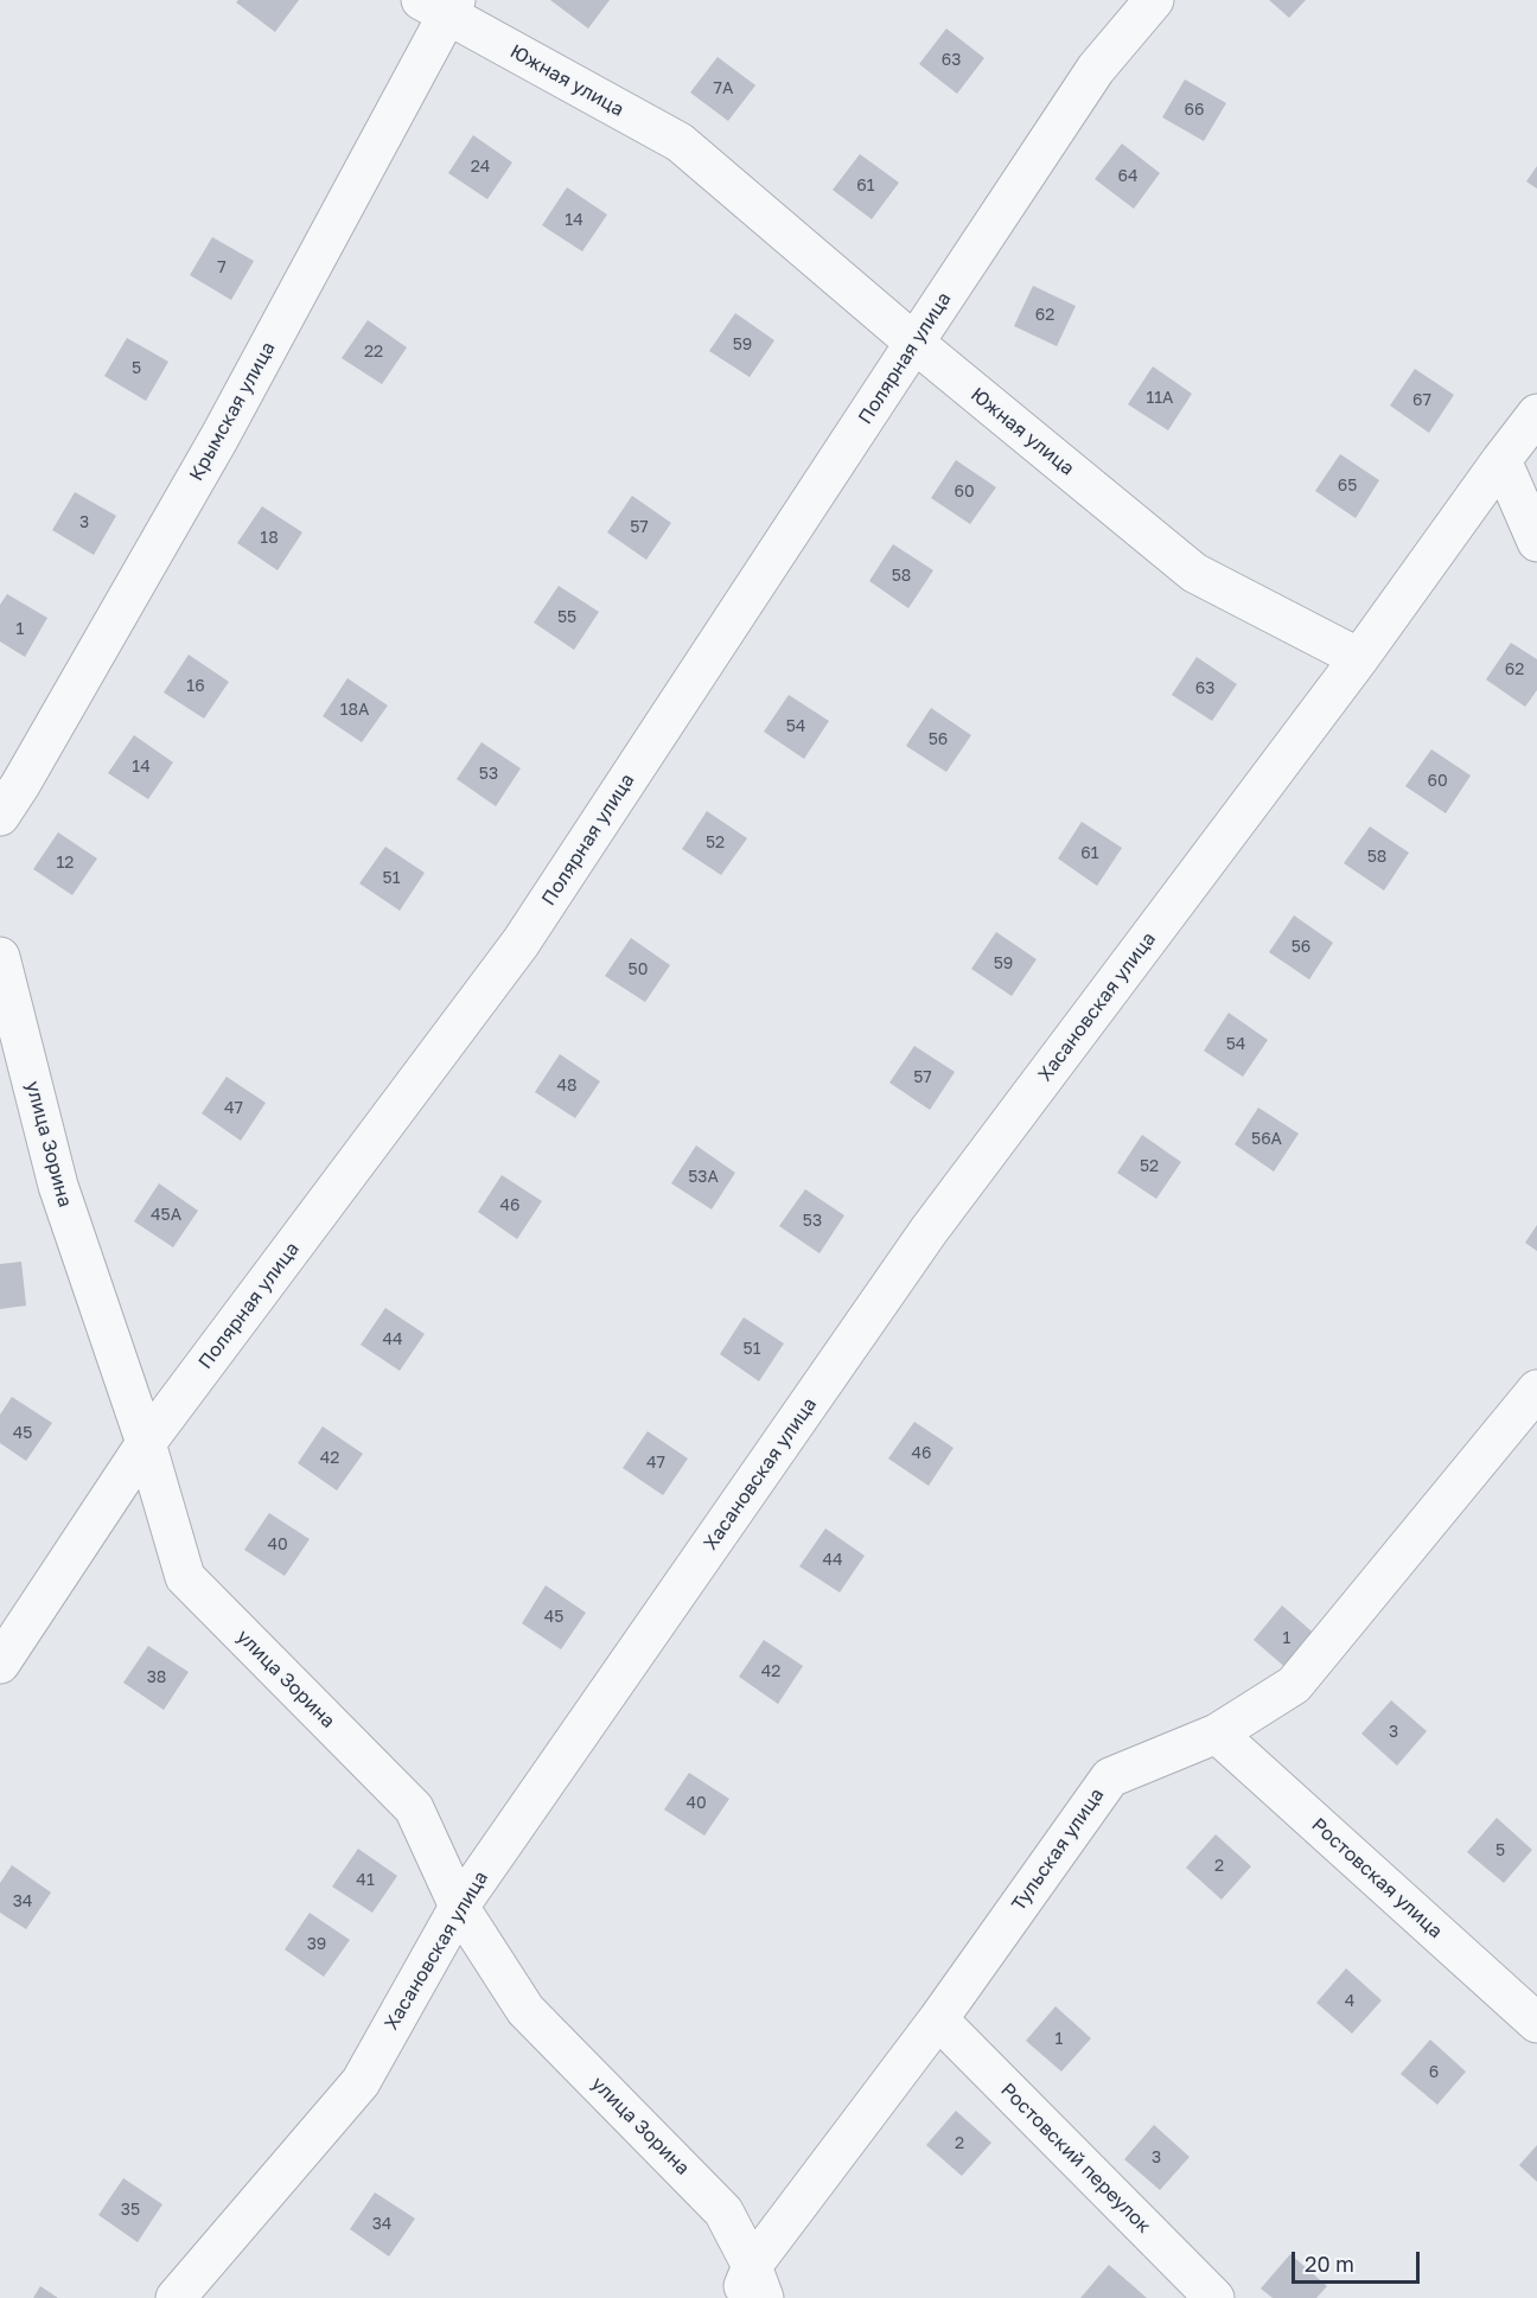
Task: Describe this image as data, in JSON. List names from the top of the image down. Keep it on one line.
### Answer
{"streets":{"street":["Южная улица","Полярная улица","Крымская улица","Хасановская улица","улица Зорина","Тульская улица","Ростовская улица","Ростовский переулок"]},"crossings":[["Южная улица","Полярная улица"],["Южная улица","Крымская улица"],["Южная улица","Хасановская улица"],["Полярная улица","улица Зорина"],["Хасановская улица","улица Зорина"],["улица Зорина","Тульская улица"],["Тульская улица","Ростовская улица"],["Тульская улица","Ростовский переулок"]],"house_numbers":["63","7А","66","24","64","61","14","7","62","59","22","5","11А","67","65","60","3","57","18","58","55","1","62","16","63","18А","54","56","14","53","60","52","61","58","12","51","56","59","50","54","57","48","47","56А","52","53А","46","45А","53","44","51","45","46","42","47","40","44","45","1","42","38","3","40","5","2","41","34","39","4","1","6","2","3","35","34"],"scale_bar":"20 m"}
